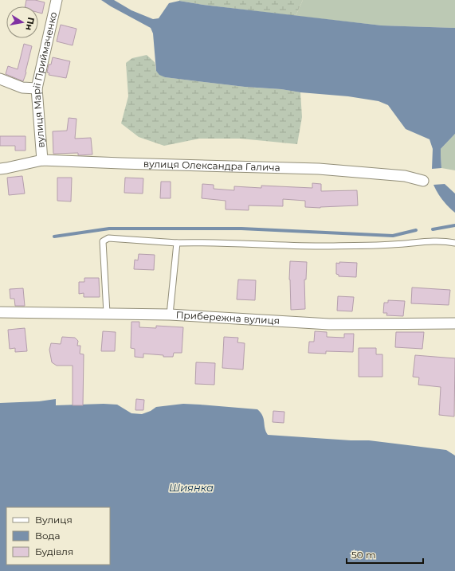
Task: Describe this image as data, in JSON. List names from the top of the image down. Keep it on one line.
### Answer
{"streets":{"street":["вулиця Марії Приймаченко","вулиця Олександра Галича","Прибережна вулиця"]},"crossings":[["вулиця Марії Приймаченко","вулиця Олександра Галича"]],"water":["Шиянка"],"legend":["Вулиця","Вода","Будівля"],"scale_bar":"50 m","north":"right"}
